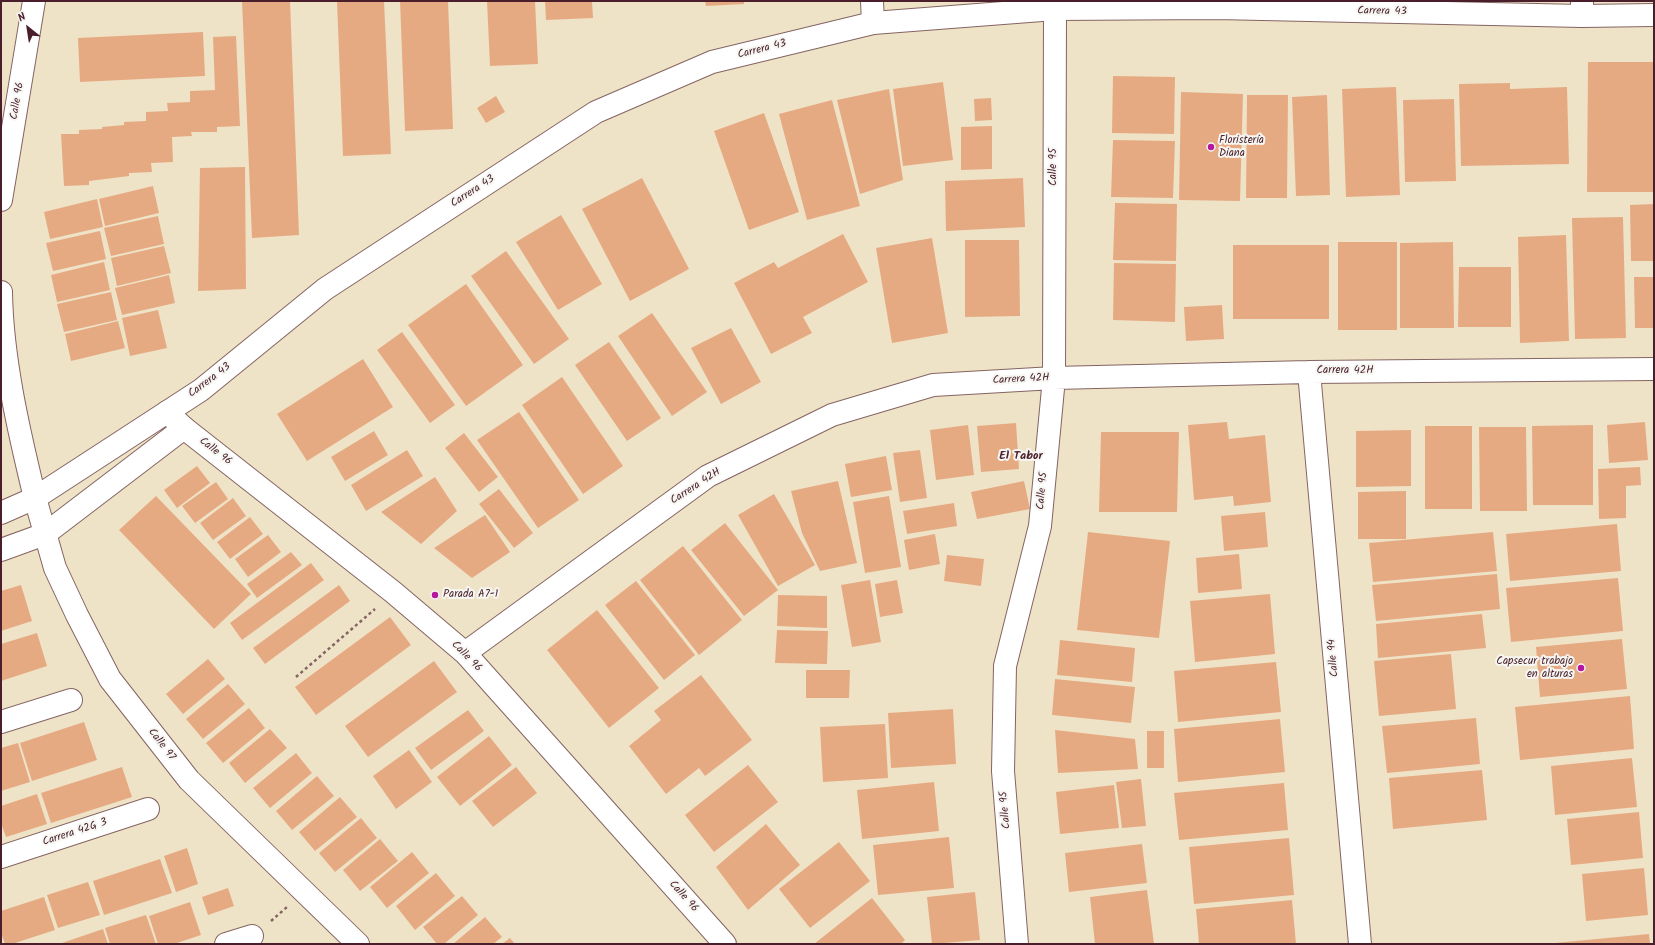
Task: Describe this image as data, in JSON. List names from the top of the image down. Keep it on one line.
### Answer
{"streets":{"street":["Carrera 43","Calle 96","Calle 95","Carrera 42H","Calle 94","Calle 97","Carrera 42G 3"]},"crossings":[["Carrera 43","Calle 96"],["Carrera 43","Calle 95"],["Carrera 43","Calle 97"],["Calle 96","Carrera 42H"],["Calle 95","Carrera 42H"],["Carrera 42H","Calle 94"]],"districts":["El Tabor"],"places":["Floristería Diana","Parada A7-1","Capsecur trabajo en alturas"],"north":"top left"}
